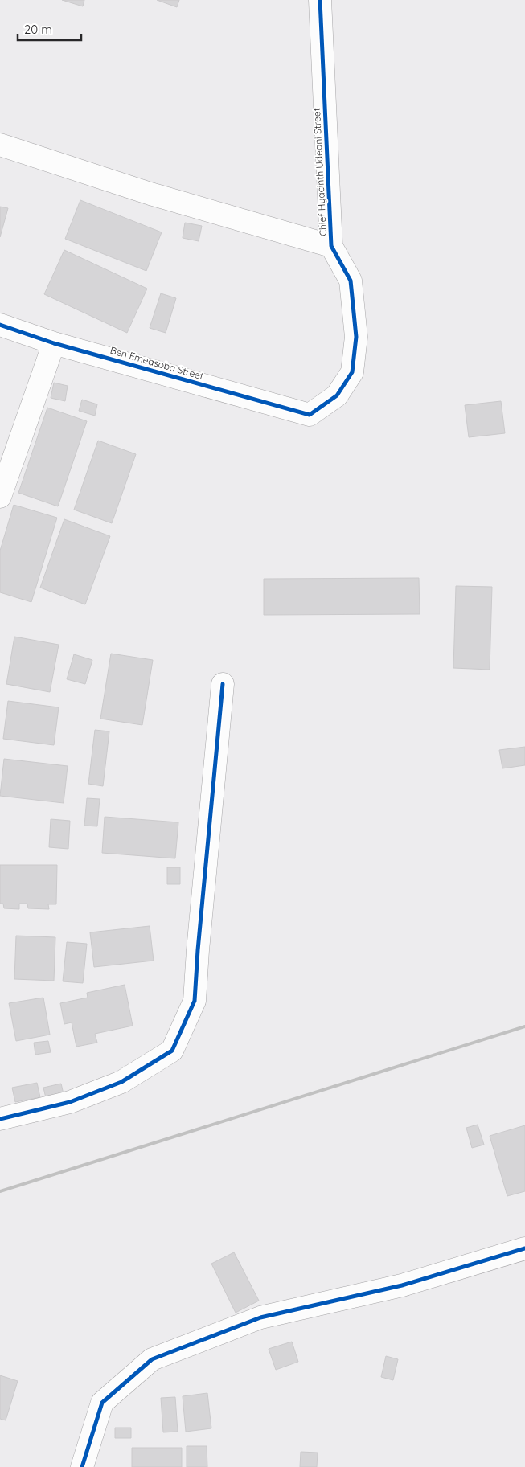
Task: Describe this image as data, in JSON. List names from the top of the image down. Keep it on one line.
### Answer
{"streets":{"street":["Chief Hyacinth Udeani Street","Ben Emeasoba Street"]},"crossings":[["Chief Hyacinth Udeani Street","Ben Emeasoba Street"]],"scale_bar":"20 m"}
